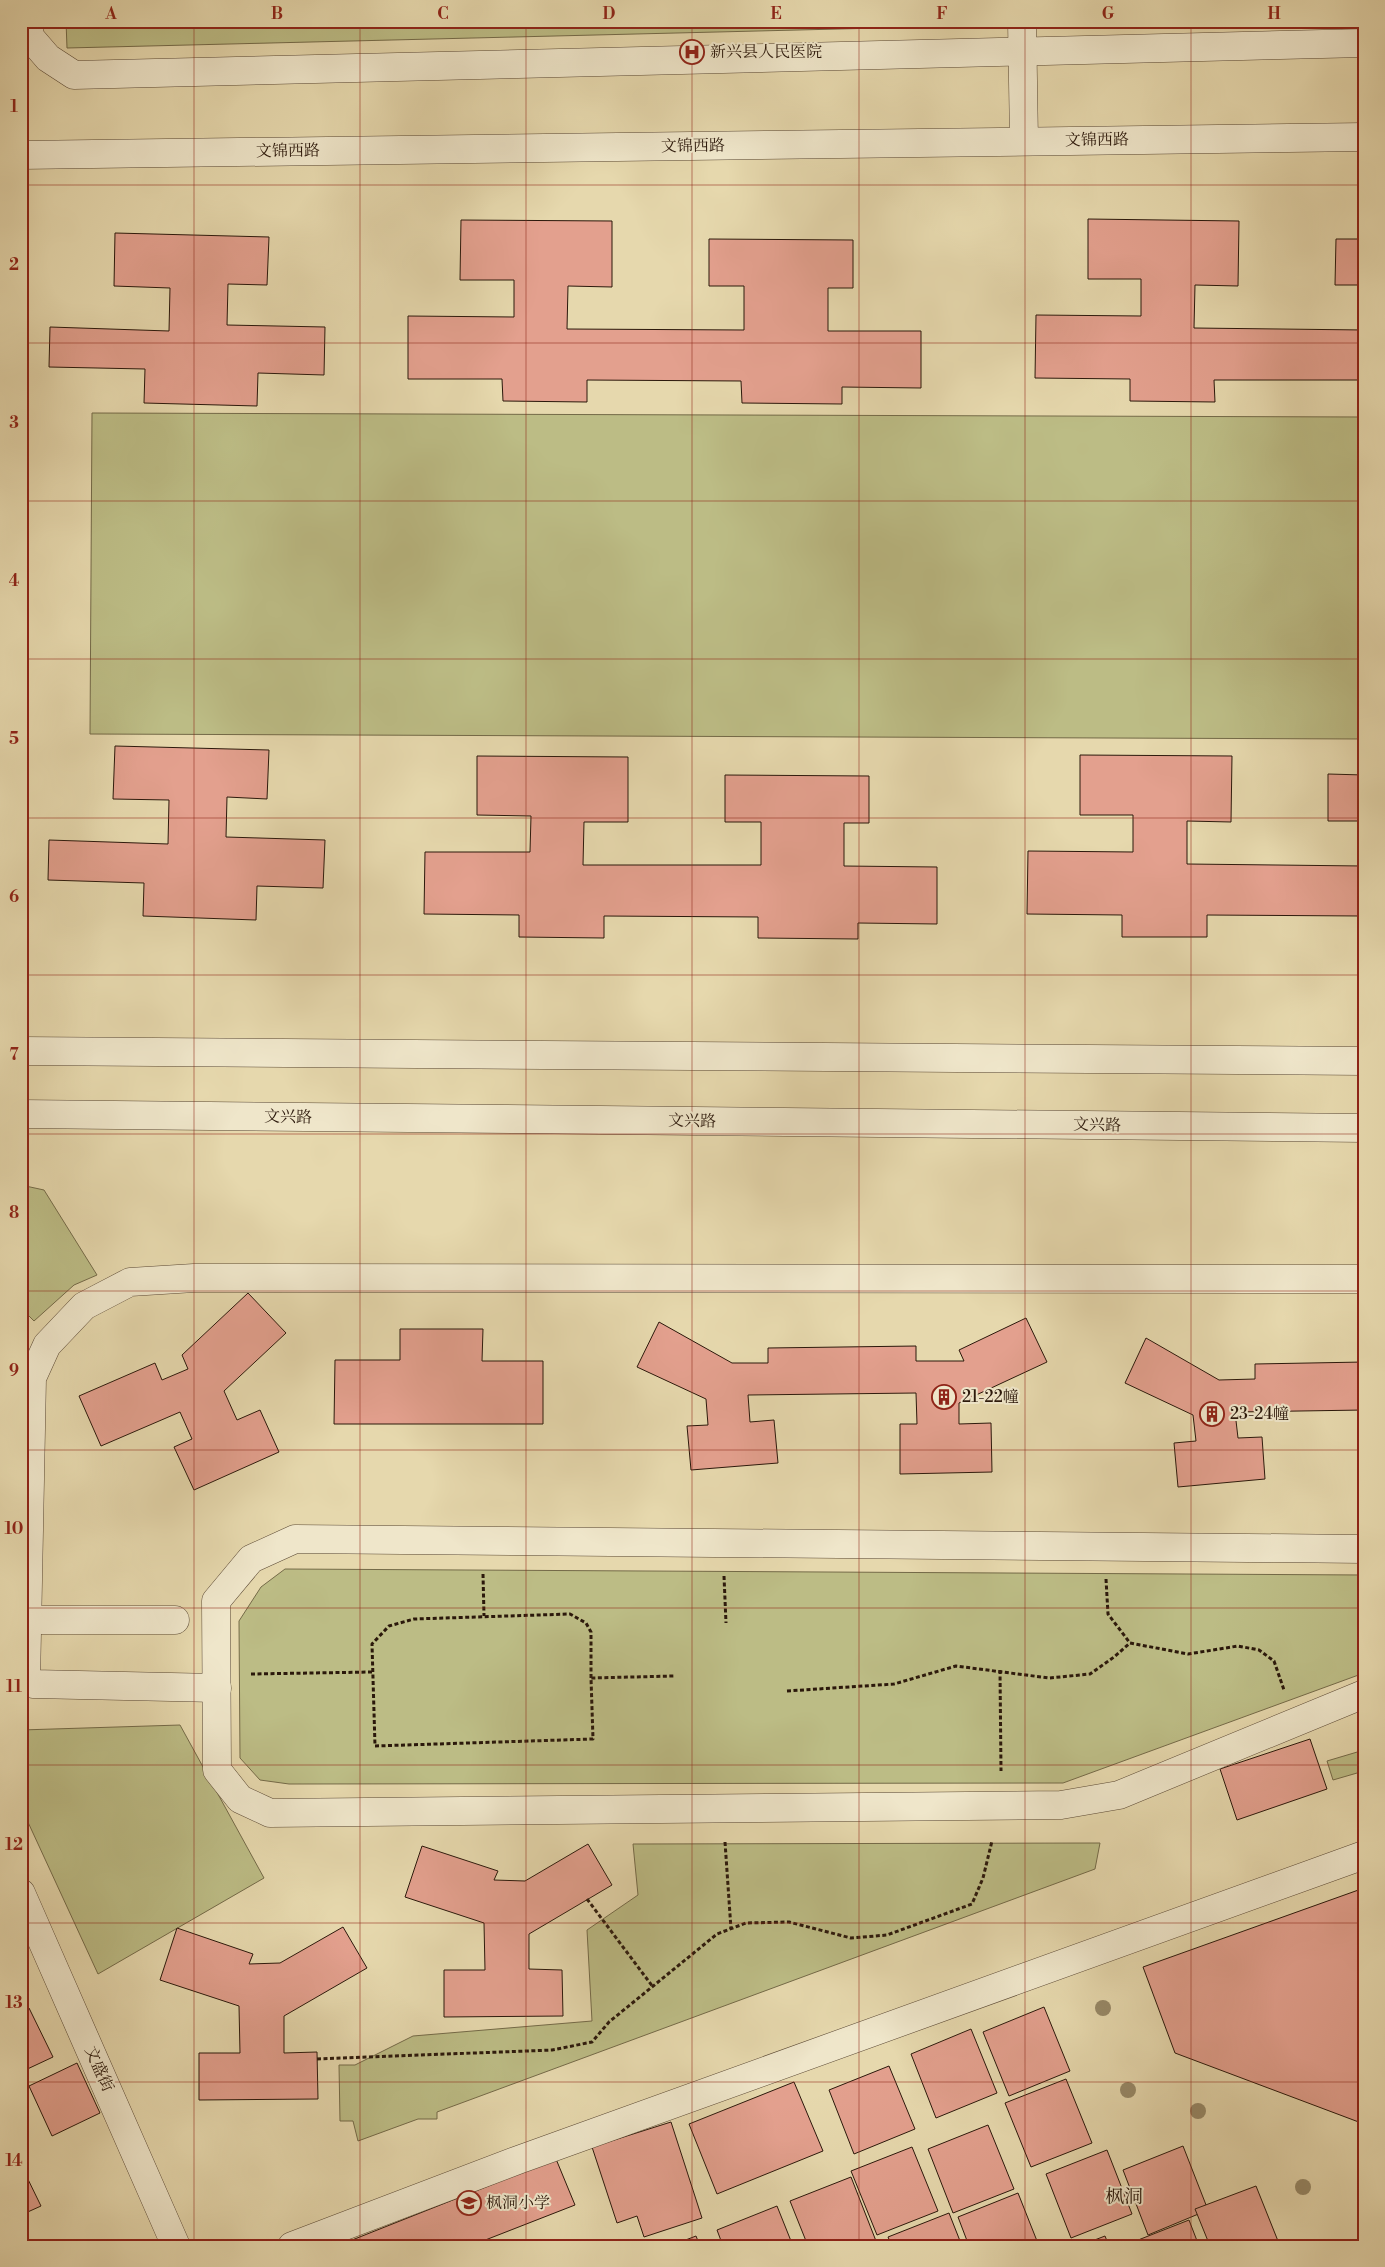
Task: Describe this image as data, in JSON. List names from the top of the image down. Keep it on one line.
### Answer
{"streets":{"street":["文锦西路","文兴路","文盛街"]},"districts":["枫洞"],"places":{"hospital":["新兴县人民医院"],"building":["21-22幢","23-24幢"],"school or university":["枫洞小学"]},"grid":{"columns":["A","B","C","D","E","F","G","H"],"rows":["1","2","3","4","5","6","7","8","9","10","11","12","13","14"]}}
